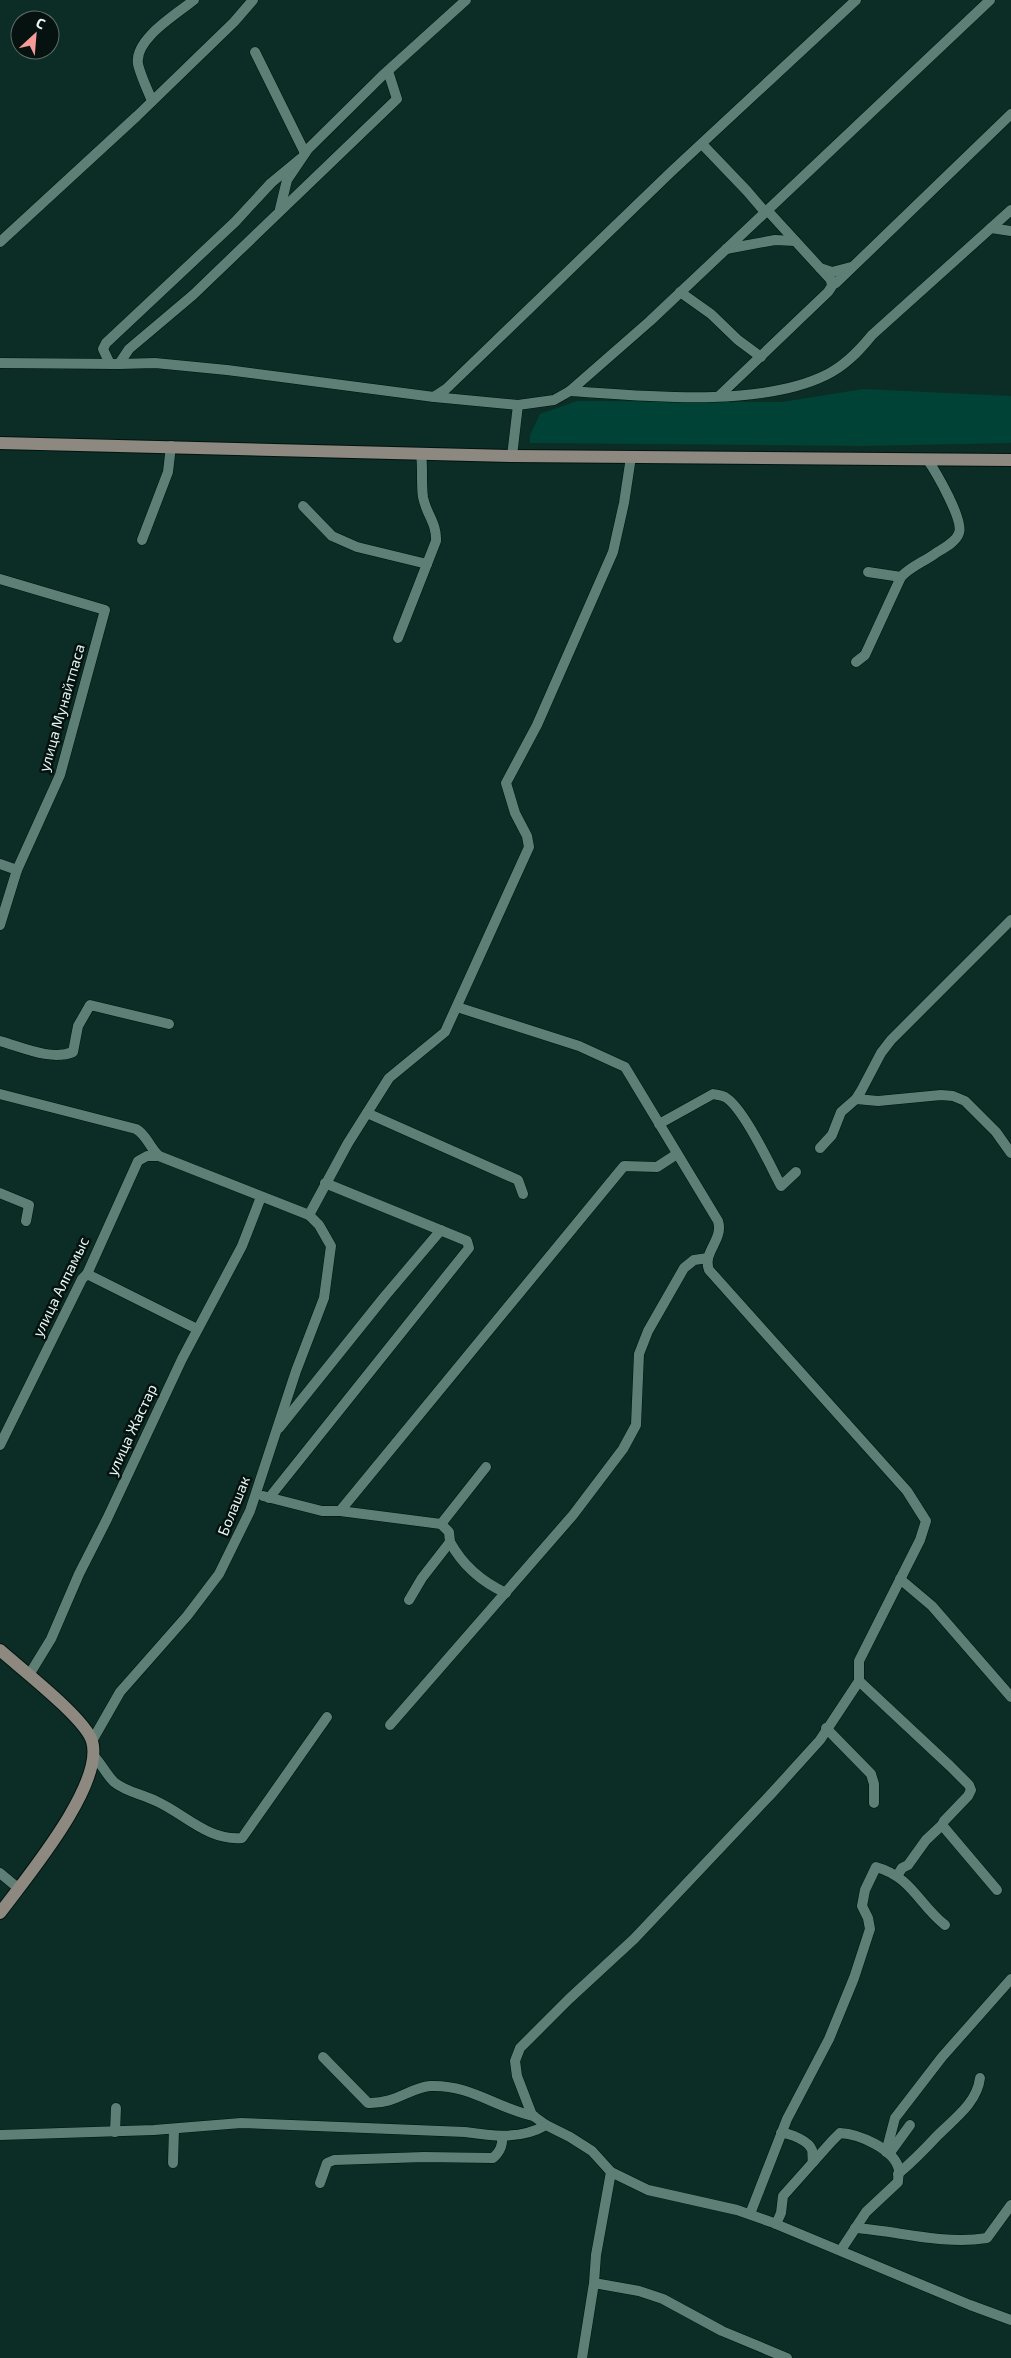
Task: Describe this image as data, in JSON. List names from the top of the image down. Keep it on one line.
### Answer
{"streets":{"street":["улица Мунайтпаса","улица Алпамыс","улица Жастар","Болашак"]},"north":"top right"}
